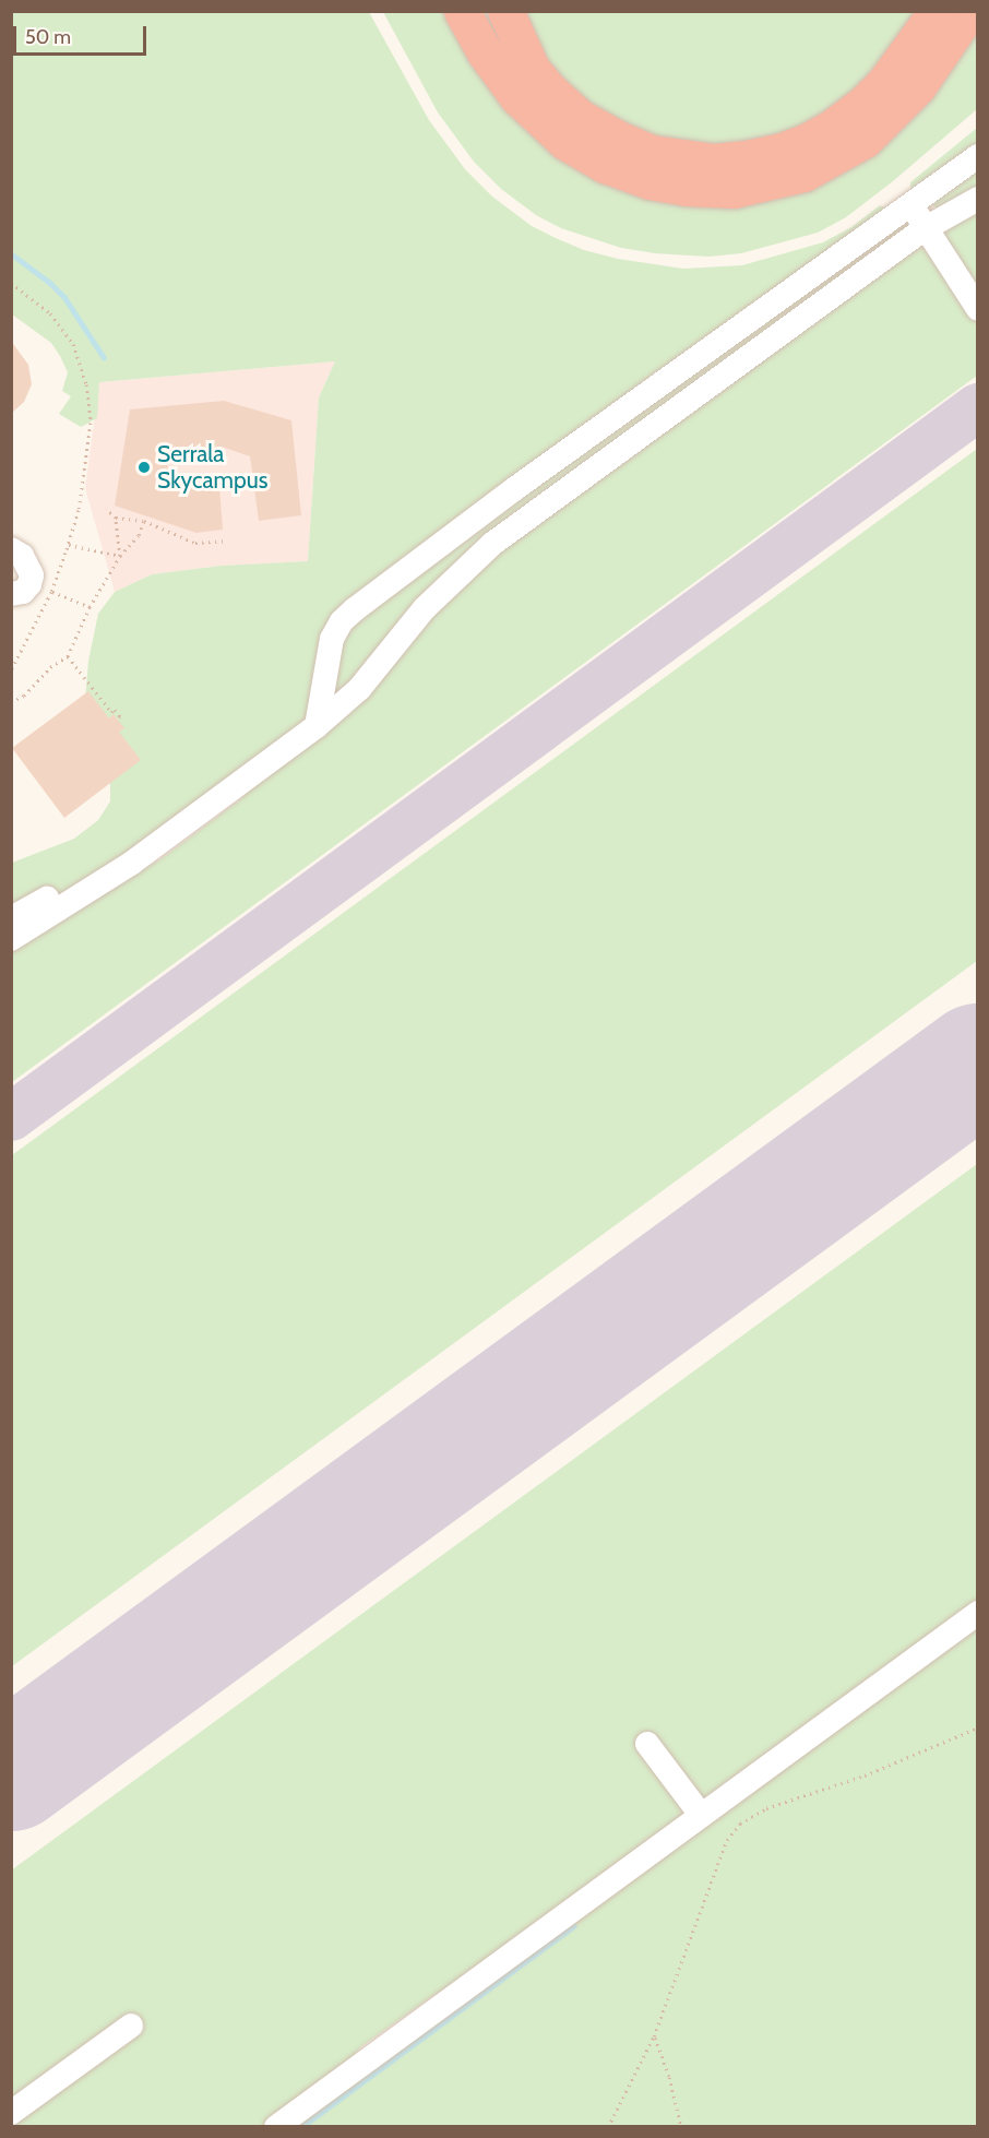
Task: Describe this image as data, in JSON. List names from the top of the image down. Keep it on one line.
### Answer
{"places":["Serrala Skycampus"],"scale_bar":"50 m"}
